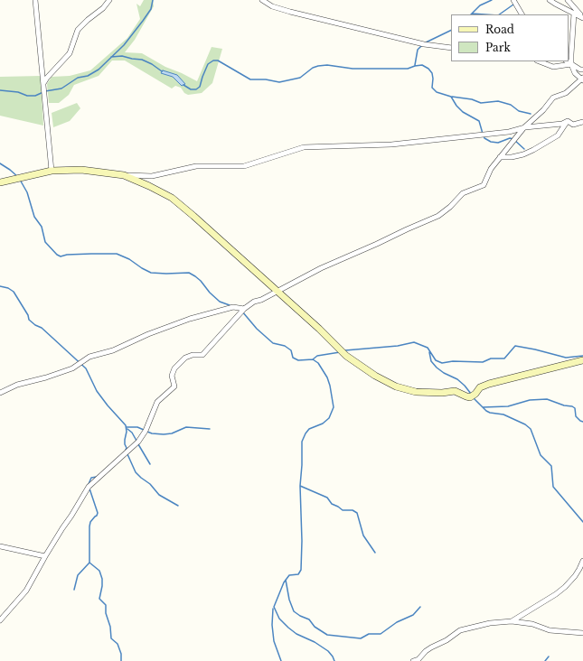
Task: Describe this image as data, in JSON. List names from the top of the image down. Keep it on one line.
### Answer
{"legend":["Road","Park"]}
